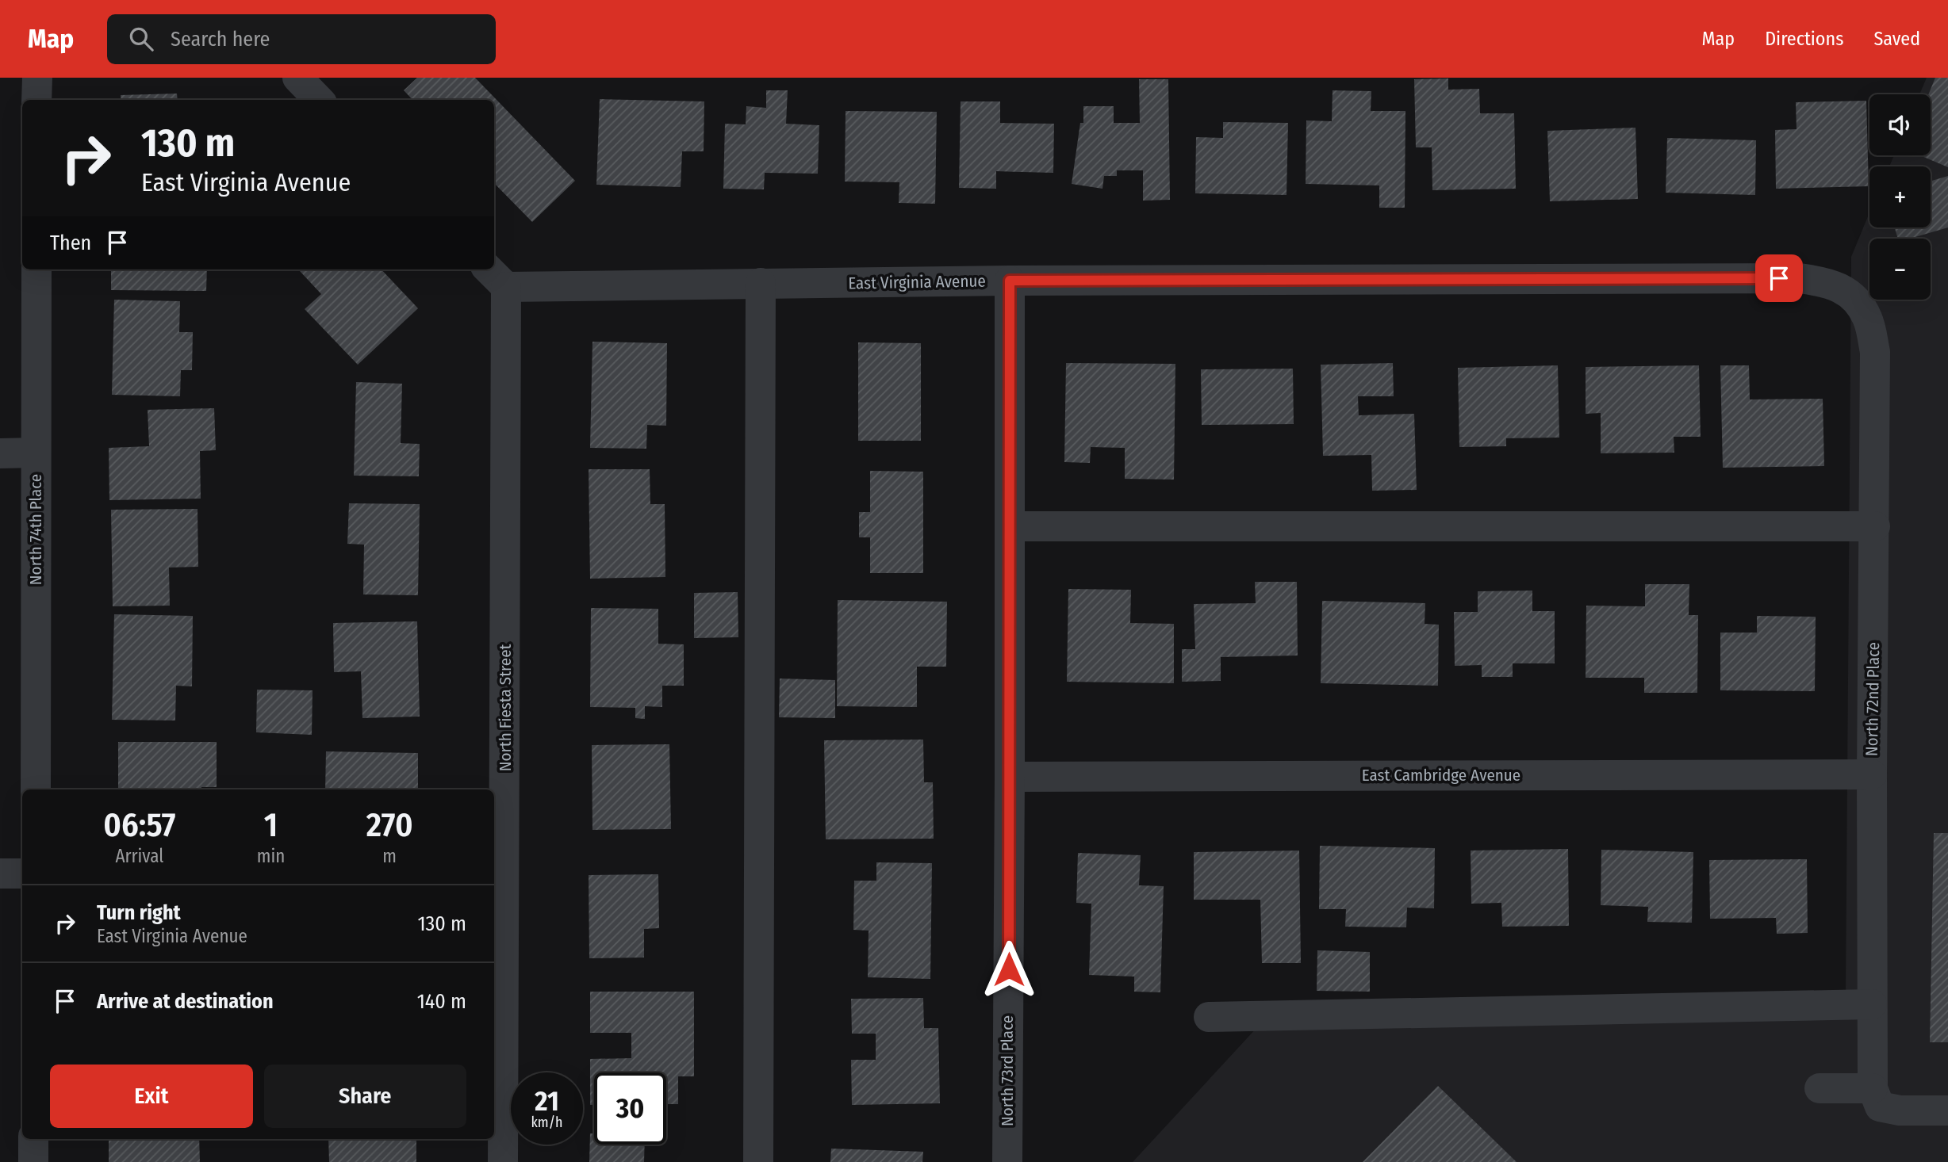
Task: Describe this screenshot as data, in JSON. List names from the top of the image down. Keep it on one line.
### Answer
{"streets":{"street":["East Virginia Avenue","North 74th Place","North 72nd Place","North Fiesta Street","East Cambridge Avenue","North 73rd Place"]},"crossings":[["East Virginia Avenue","North 72nd Place"],["East Virginia Avenue","North Fiesta Street"],["East Virginia Avenue","North 73rd Place"],["North 72nd Place","East Cambridge Avenue"],["East Cambridge Avenue","North 73rd Place"]],"page":{"header":"Map","search":"Search here","nav":["Map","Directions","Saved"],"map_buttons":["+","−"],"turn":["130 m","East Virginia Avenue"],"then":"Then","eta":["06:57","Arrival","1","min","270","m"],"list":[{"name":"Turn right","note":"East Virginia Avenue","value":"130 m"},{"name":"Arrive at destination","value":"140 m"}],"buttons":["Exit","Share"],"speed":"21 km/h","limit":"30"}}
